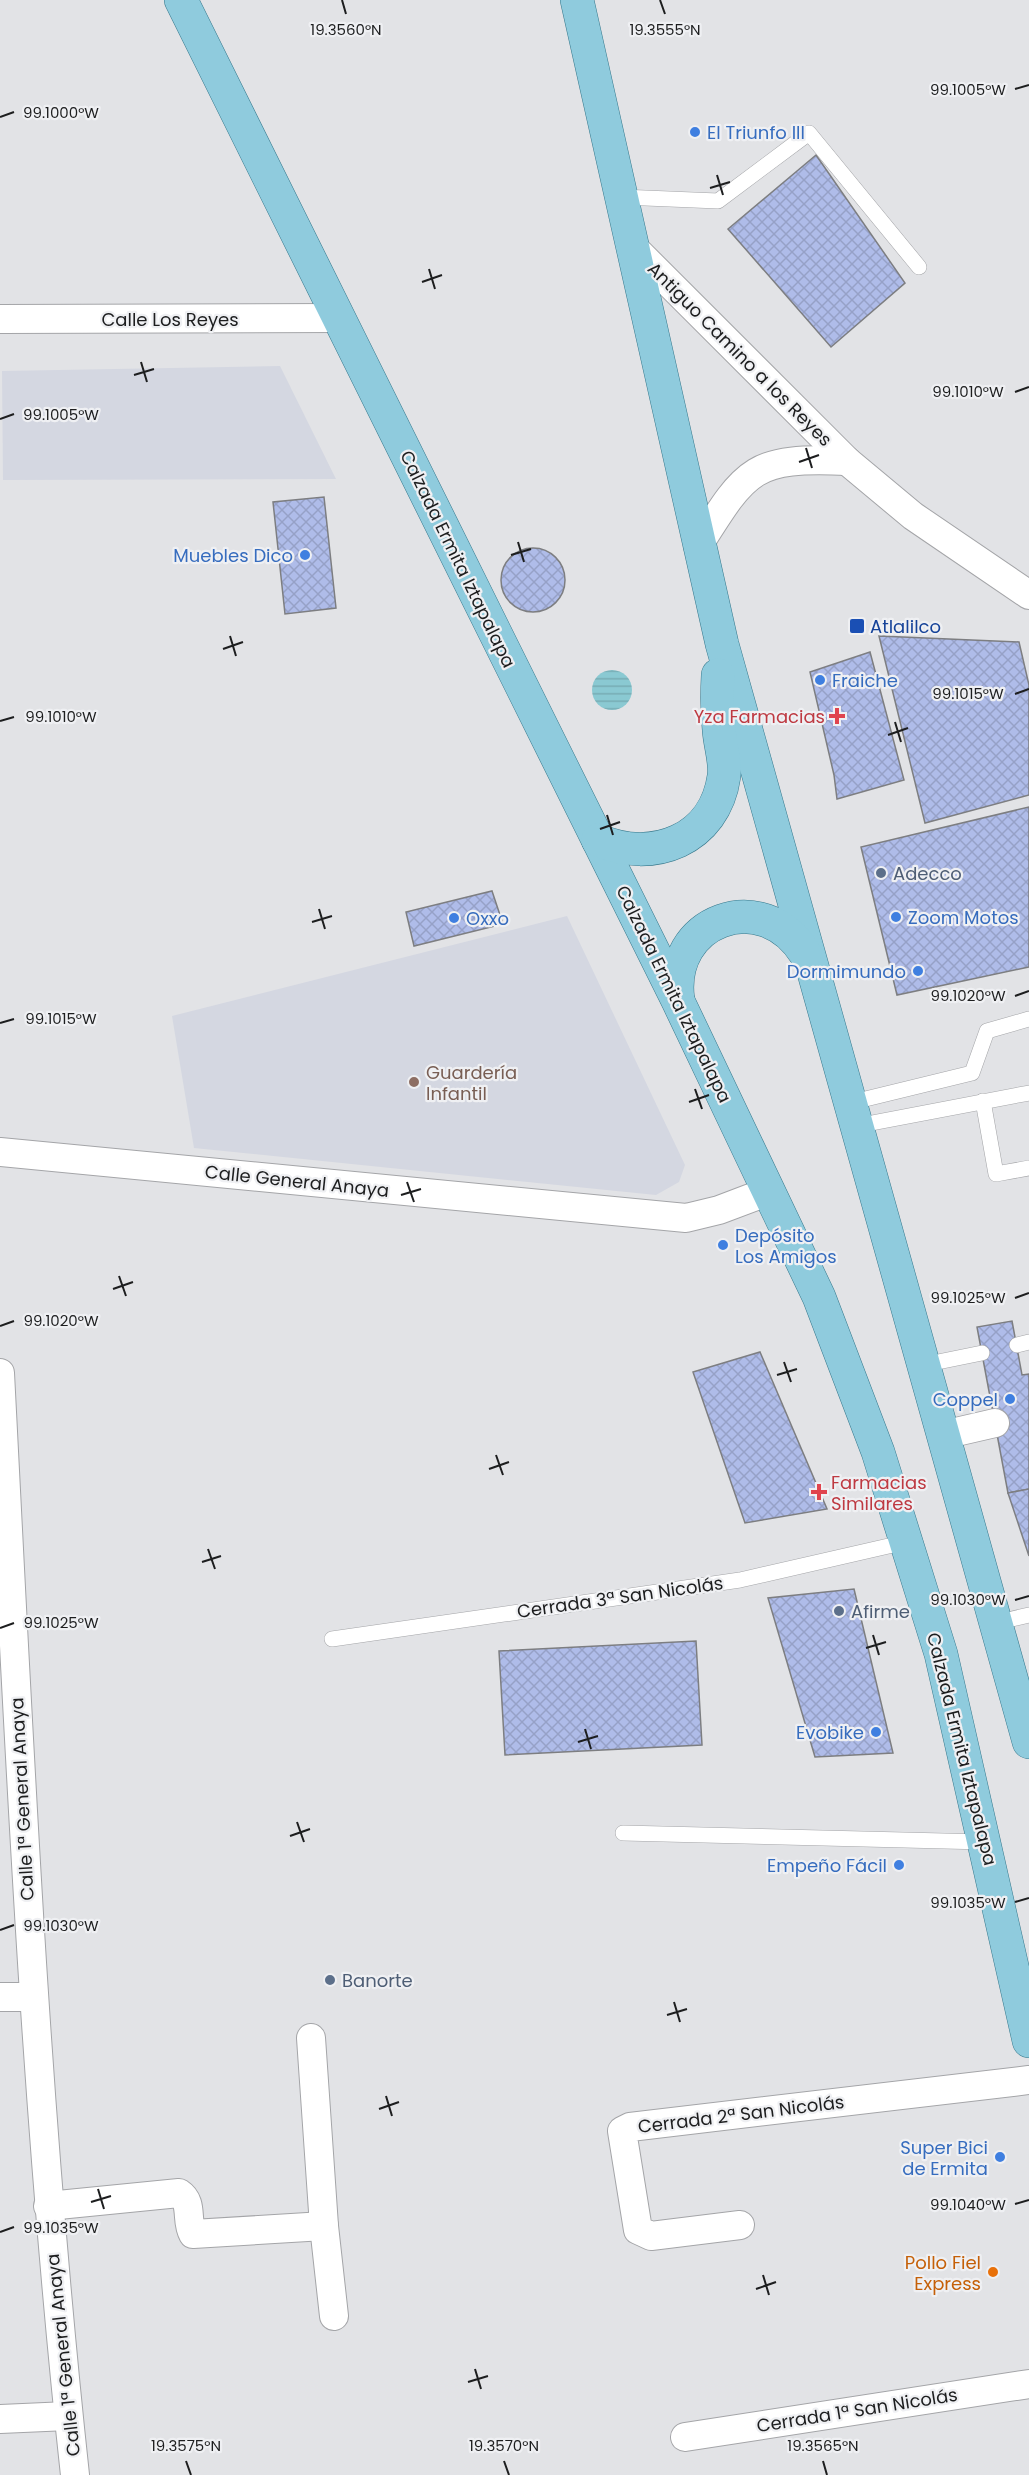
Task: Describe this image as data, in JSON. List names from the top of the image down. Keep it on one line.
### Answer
{"streets":{"main road":["Calzada Ermita Iztapalapa"],"street":["Calle Los Reyes","Antiguo Camino a los Reyes","Calle General Anaya","Calle 1ª General Anaya","Cerrada 2ª San Nicolás","Cerrada 1ª San Nicolás"],"lane":["Cerrada 3ª San Nicolás"]},"crossings":[["Calle Los Reyes","Calzada Ermita Iztapalapa"],["Calzada Ermita Iztapalapa","Calle General Anaya"],["Calzada Ermita Iztapalapa","Cerrada 3ª San Nicolás"]],"places":{"other":["El Triunfo III","Muebles Dico","Fraiche","Adecco","Zoom Motos","Oxxo","Dormimundo","Guardería Infantil","Depósito Los Amigos","Coppel","Afirme","Evobike","Empeño Fácil","Banorte","Super Bici de Ermita","Pollo Fiel Express"],"transit":["Atlalilco"],"health":["Yza Farmacias","Farmacias Similares"]},"coordinates":["19.3560°N","19.3555°N","99.1005°W","99.1000°W","99.1010°W","99.1015°W","99.1020°W","99.1025°W","99.1030°W","99.1035°W","99.1040°W","19.3575°N","19.3570°N","19.3565°N"]}
